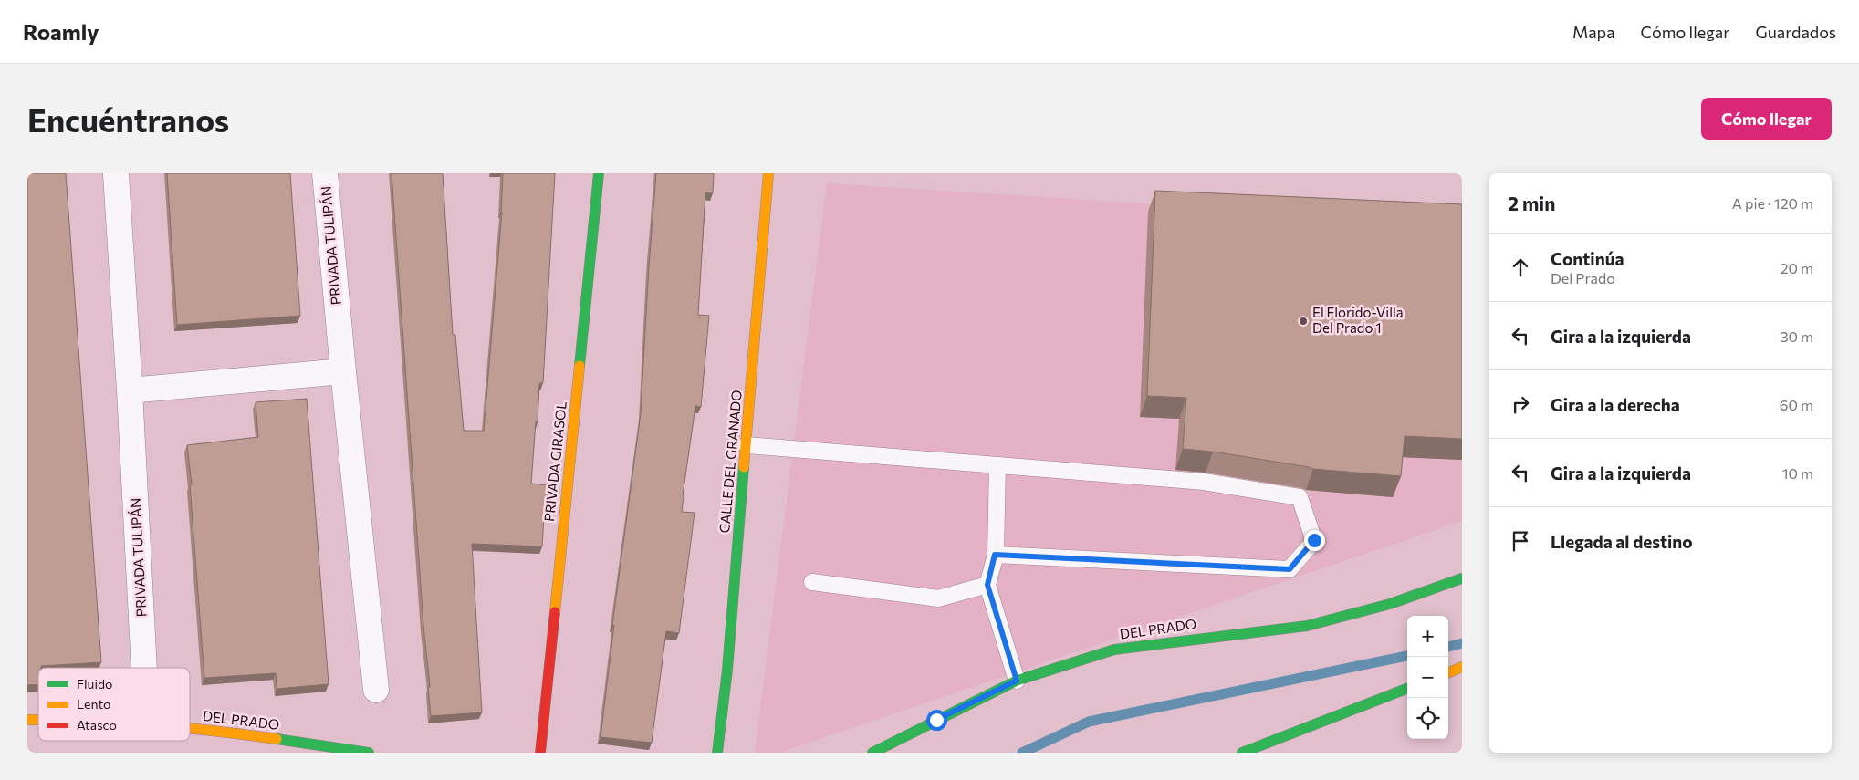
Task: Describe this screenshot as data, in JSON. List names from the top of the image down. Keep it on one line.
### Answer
{"streets":{"main road":["PRIVADA GIRASOL","CALLE DEL GRANADO","DEL PRADO"],"street":["PRIVADA TULIPÁN"]},"places":["El Florido-Villa Del Prado 1"],"legend":["Fluido","Lento","Atasco"],"page":{"header":"Roamly","nav":["Mapa","Cómo llegar","Guardados"],"buttons":"Cómo llegar","title":"Encuéntranos","heading":["2 min","A pie · 120 m"],"list":[["Continúa","Del Prado","20 m"],["Gira a la izquierda","30 m"],["Gira a la derecha","60 m"],["Gira a la izquierda","10 m"],"Llegada al destino"],"map_buttons":["+","−"]}}
